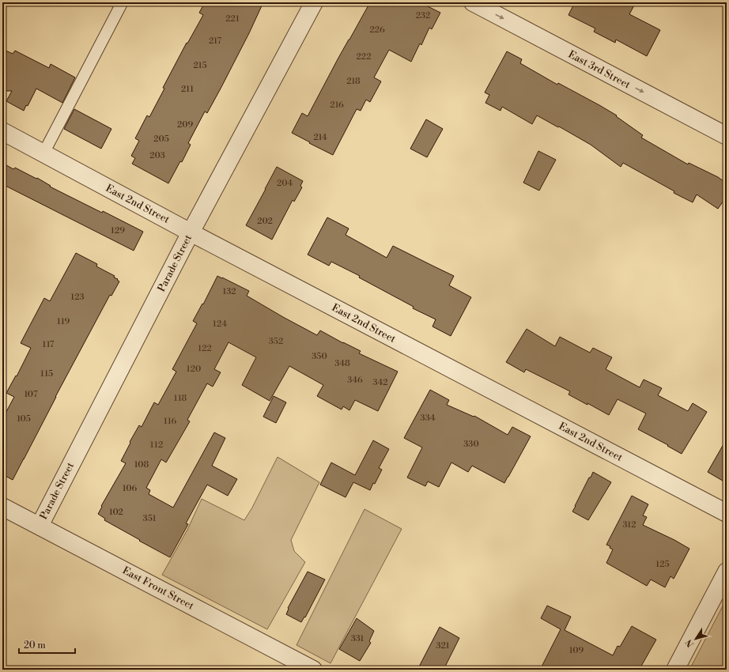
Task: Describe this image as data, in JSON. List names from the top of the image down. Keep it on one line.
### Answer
{"streets":{"street":["East 3rd Street","East 2nd Street","Parade Street","East Front Street"]},"crossings":[["East 2nd Street","Parade Street"],["Parade Street","East Front Street"]],"one_way":["East 3rd Street"],"house_numbers":["232","221","226","217","222","215","218","211","216","209","214","205","203","204","202","129","132","123","119","124","352","117","122","350","348","120","115","346","342","107","118","334","105","116","330","112","108","106","102","351","312","125","331","321","109"],"scale_bar":"20 m","north":"bottom left"}
